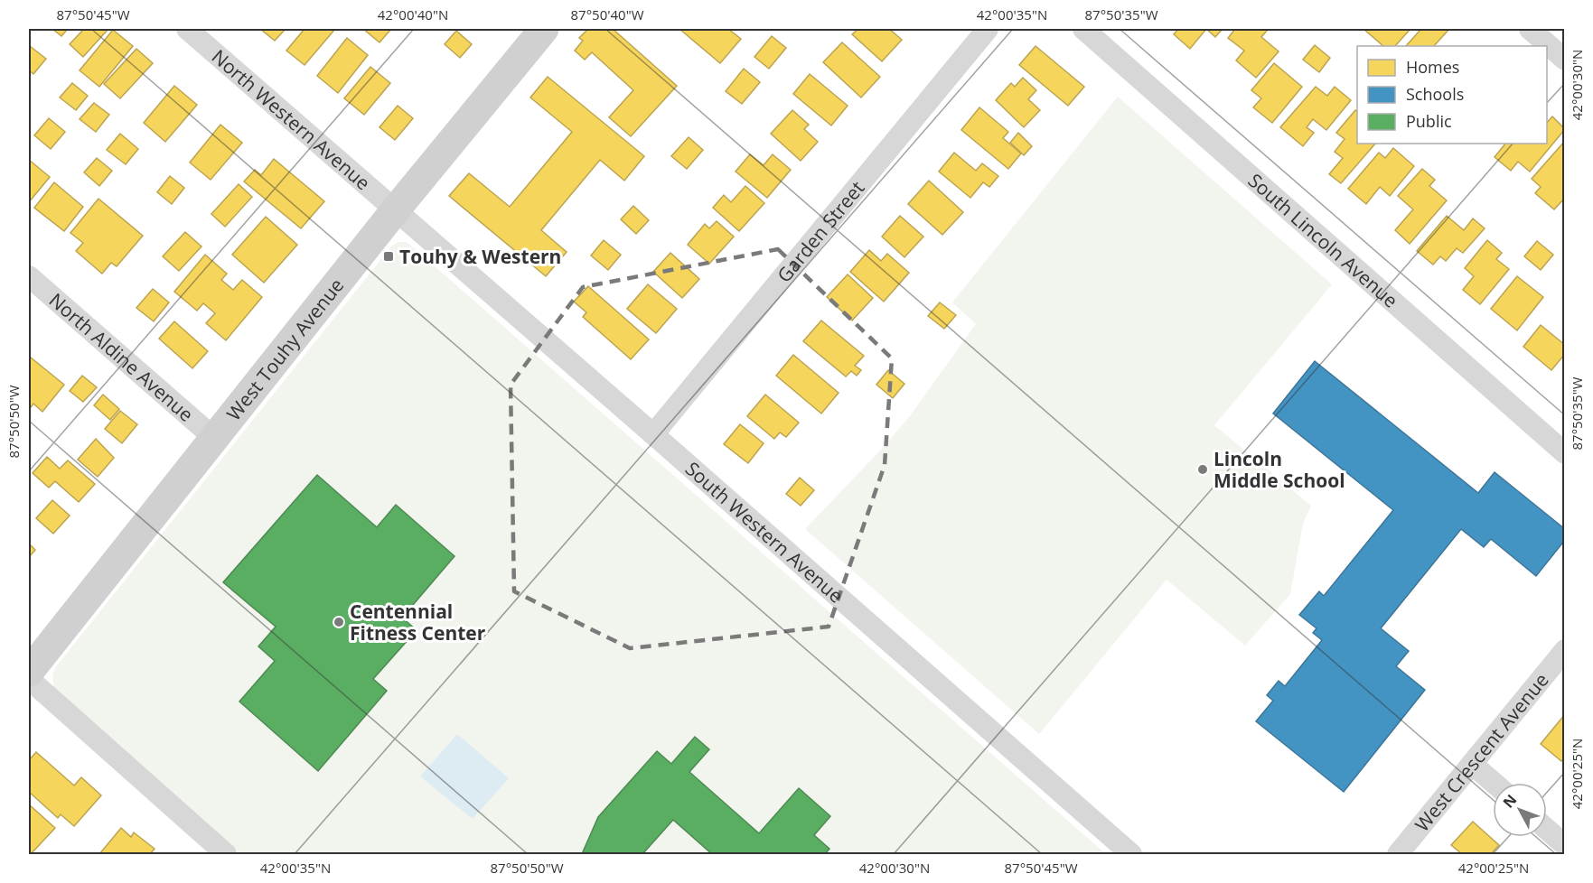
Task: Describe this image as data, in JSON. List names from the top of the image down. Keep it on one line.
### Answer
{"streets":{"main road":["West Touhy Avenue"],"street":["North Western Avenue","Garden Street","South Lincoln Avenue","North Aldine Avenue","South Western Avenue","West Crescent Avenue"]},"crossings":[["North Western Avenue","West Touhy Avenue"],["North Western Avenue","South Western Avenue"],["Garden Street","South Western Avenue"],["West Touhy Avenue","North Aldine Avenue"],["West Touhy Avenue","South Western Avenue"]],"places":{"transit":["Touhy & Western"],"other":["Lincoln Middle School","Centennial Fitness Center"]},"legend":["Homes","Schools","Public"],"north":"top left","coordinates":["87°50'45\"W","42°00'40\"N","87°50'40\"W","42°00'35\"N","87°50'35\"W","42°00'30\"N","87°50'50\"W","42°00'25\"N"]}
